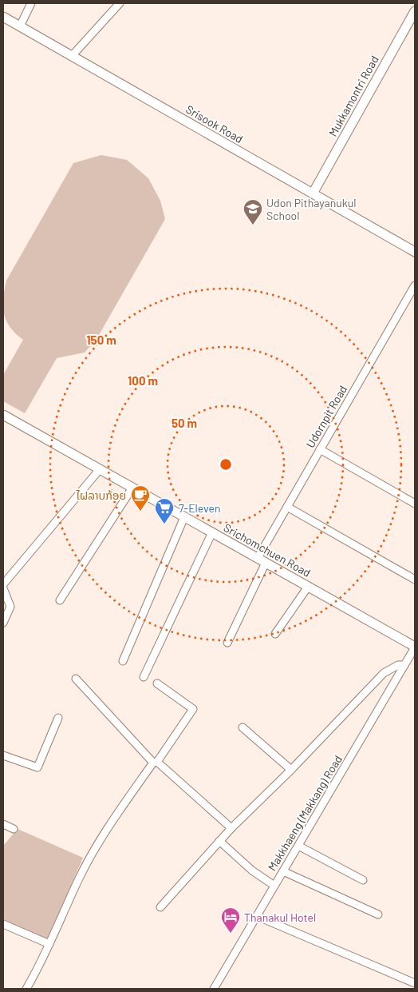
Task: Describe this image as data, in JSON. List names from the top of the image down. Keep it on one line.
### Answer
{"streets":{"street":["Mukkamontri Road","Srisook Road","Udornpit Road","Srichomchuen Road","Makkhaeng (Makkang) Road"]},"crossings":[["Mukkamontri Road","Srisook Road"],["Udornpit Road","Srichomchuen Road"],["Srichomchuen Road","Makkhaeng (Makkang) Road"]],"places":{"school or university":["Udon Pithayanukul School"],"cafe":["ໄຝລາບກ້ອຍ"],"supermarket":["7-Eleven"],"hotel":["Thanakul Hotel"]},"rings":["150 m","100 m","50 m"]}
